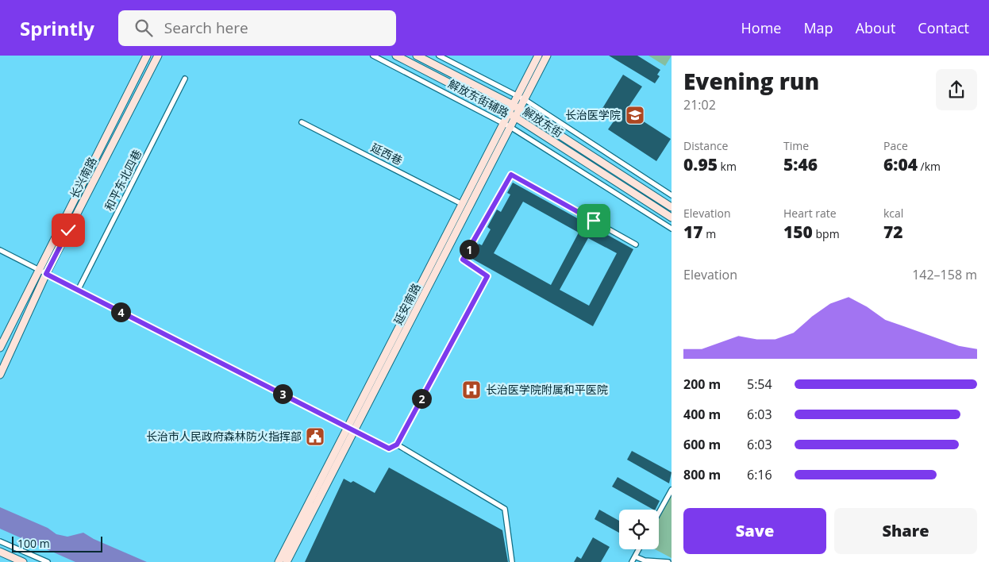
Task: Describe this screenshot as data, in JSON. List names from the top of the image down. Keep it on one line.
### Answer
{"streets":{"main road":["解放东街","长兴南路","延安南路"],"street":["解放东街辅路","延西巷","和平东北四巷"]},"crossings":[["解放东街辅路","延安南路"],["解放东街","延安南路"],["延西巷","延安南路"]],"places":{"school or university":["长治医学院"],"hospital":["长治医学院附属和平医院"],"public building":["长治市人民政府森林防火指挥部"]},"scale_bar":"100 m","page":{"header":"Sprintly","search":"Search here","nav":["Home","Map","About","Contact"],"heading":["Evening run","21:02"],"stats":[["Distance","0.95 km"],["Time","5:46"],["Pace","6:04 /km"],["Elevation","17 m"],["Heart rate","150 bpm"],["kcal","72"]],"pins":["1","4","3","2"],"chart":["Elevation","142–158 m"],"list":[{"name":"200 m","note":"5:54"},{"name":"400 m","note":"6:03"},{"name":"600 m","note":"6:03"},{"name":"800 m","note":"6:16"}],"buttons":["Save","Share"],"scale":"100 m"}}
